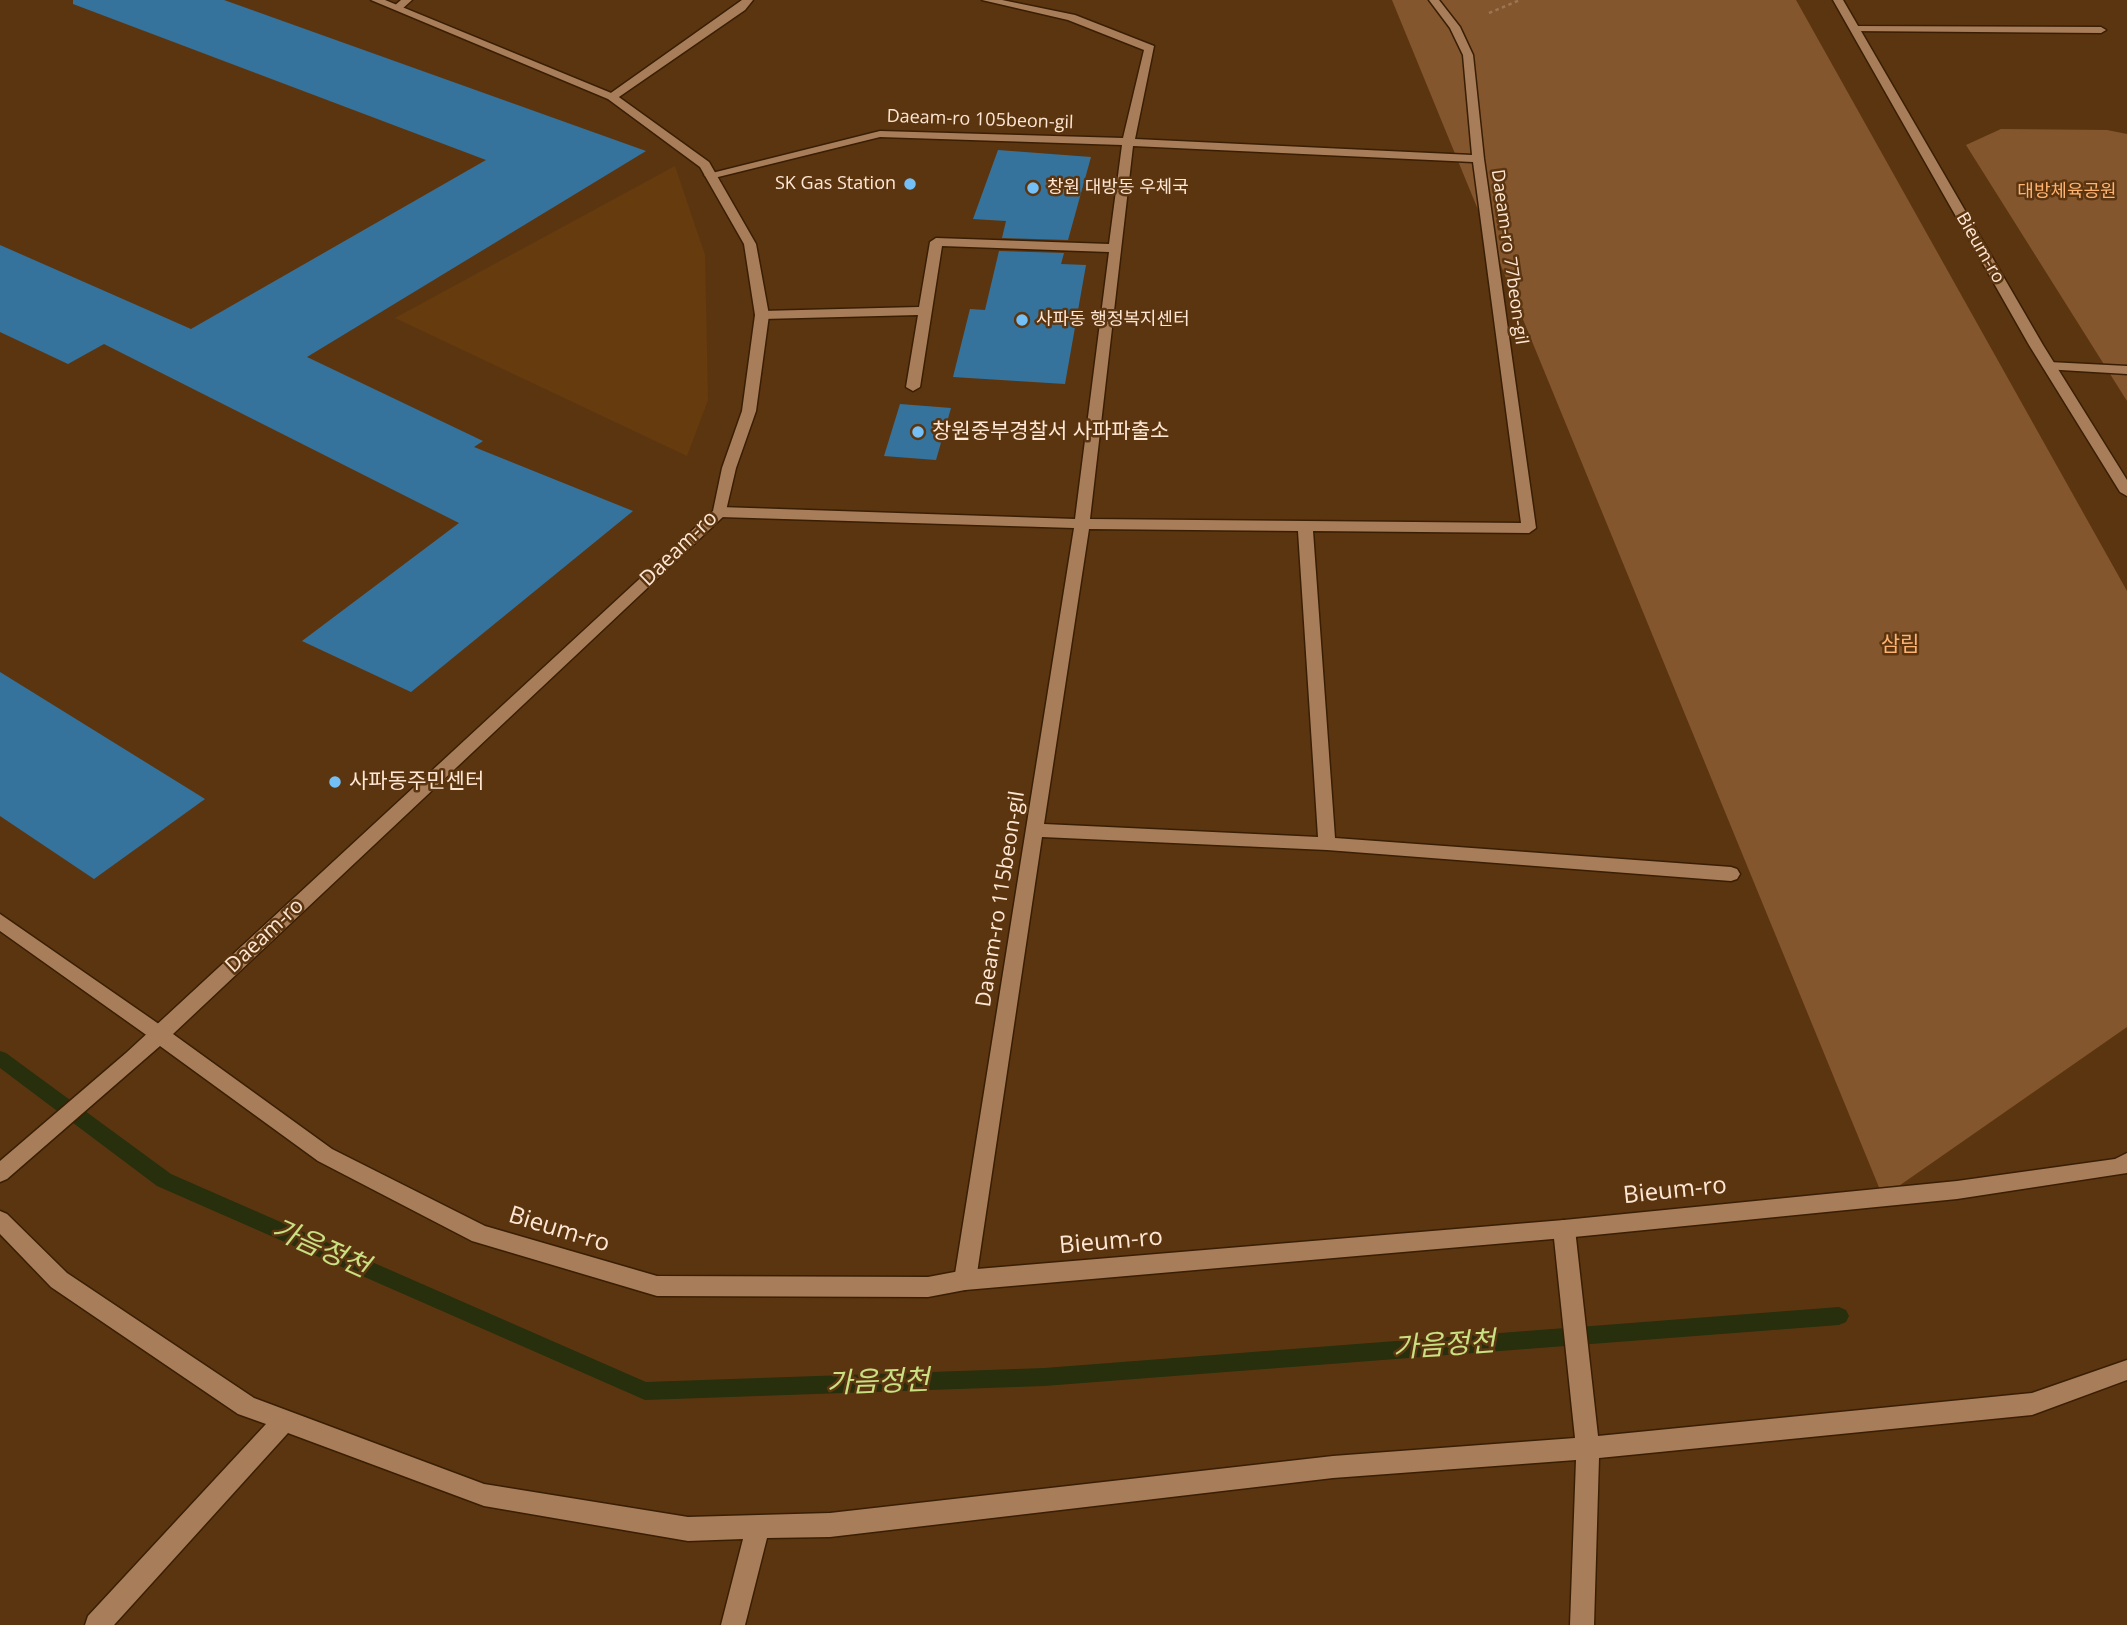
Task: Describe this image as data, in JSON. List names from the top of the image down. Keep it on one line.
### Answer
{"streets":{"street":["Daeam-ro 105beon-gil","Bieum-ro","Daeam-ro 77beon-gil","Daeam-ro","Daeam-ro 115beon-gil"]},"crossings":[["Daeam-ro 105beon-gil","Daeam-ro 77beon-gil"],["Daeam-ro 105beon-gil","Daeam-ro"],["Bieum-ro","Daeam-ro"],["Bieum-ro","Daeam-ro 115beon-gil"]],"water":["가음정천"],"parks":["대방체육공원","삼림"],"places":["SK Gas Station","창원 대방동 우체국","사파동 행정복지센터","창원중부경찰서 사파파출소","사파동주민센터"]}
